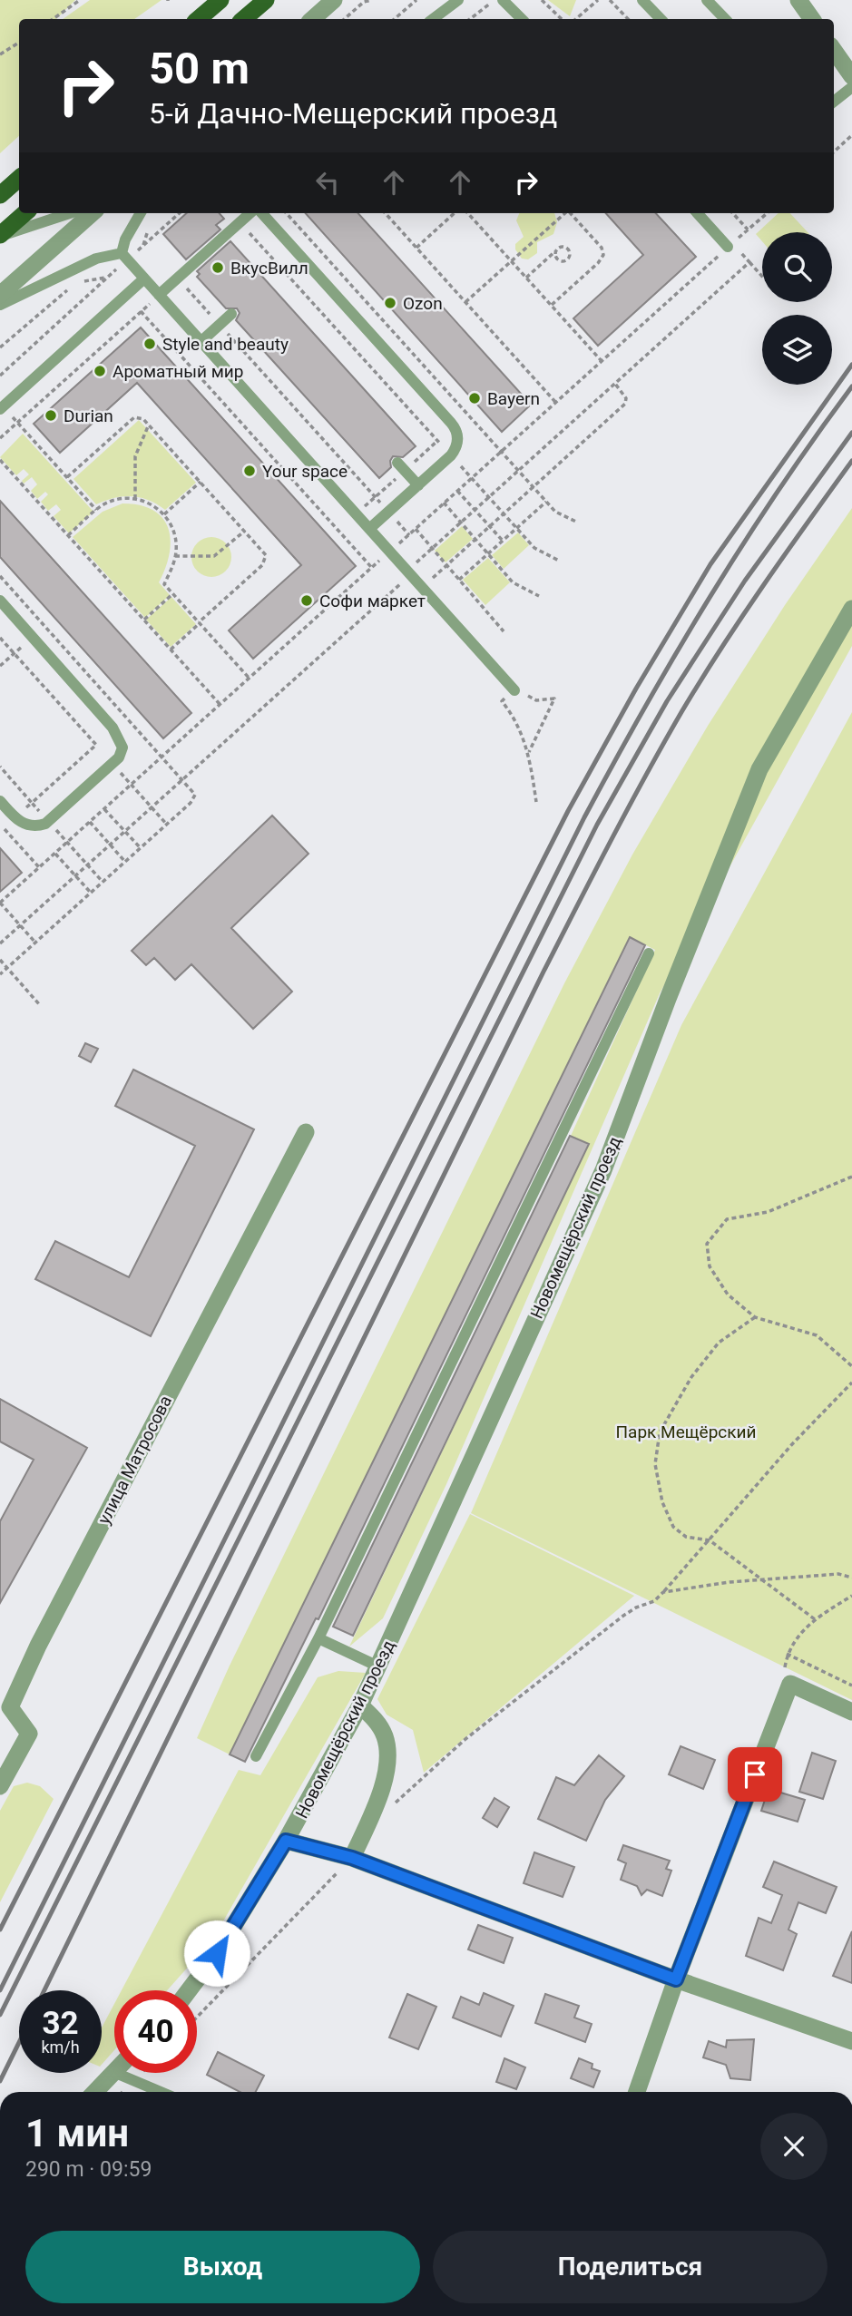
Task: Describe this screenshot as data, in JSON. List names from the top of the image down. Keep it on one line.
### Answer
{"streets":{"street":["Новомещёрский проезд","улица Матросова"]},"parks":["Парк Мещёрский"],"places":["ВкусВилл","Ozon","Style and beauty","Ароматный мир","Bayern","Durian","Your space","Софи маркет"],"page":{"turn":["50 m","5-й Дачно-Мещерский проезд"],"speed":"32 km/h","limit":"40","heading":["1 мин","290 m · 09:59"],"buttons":["Выход","Поделиться"]}}
